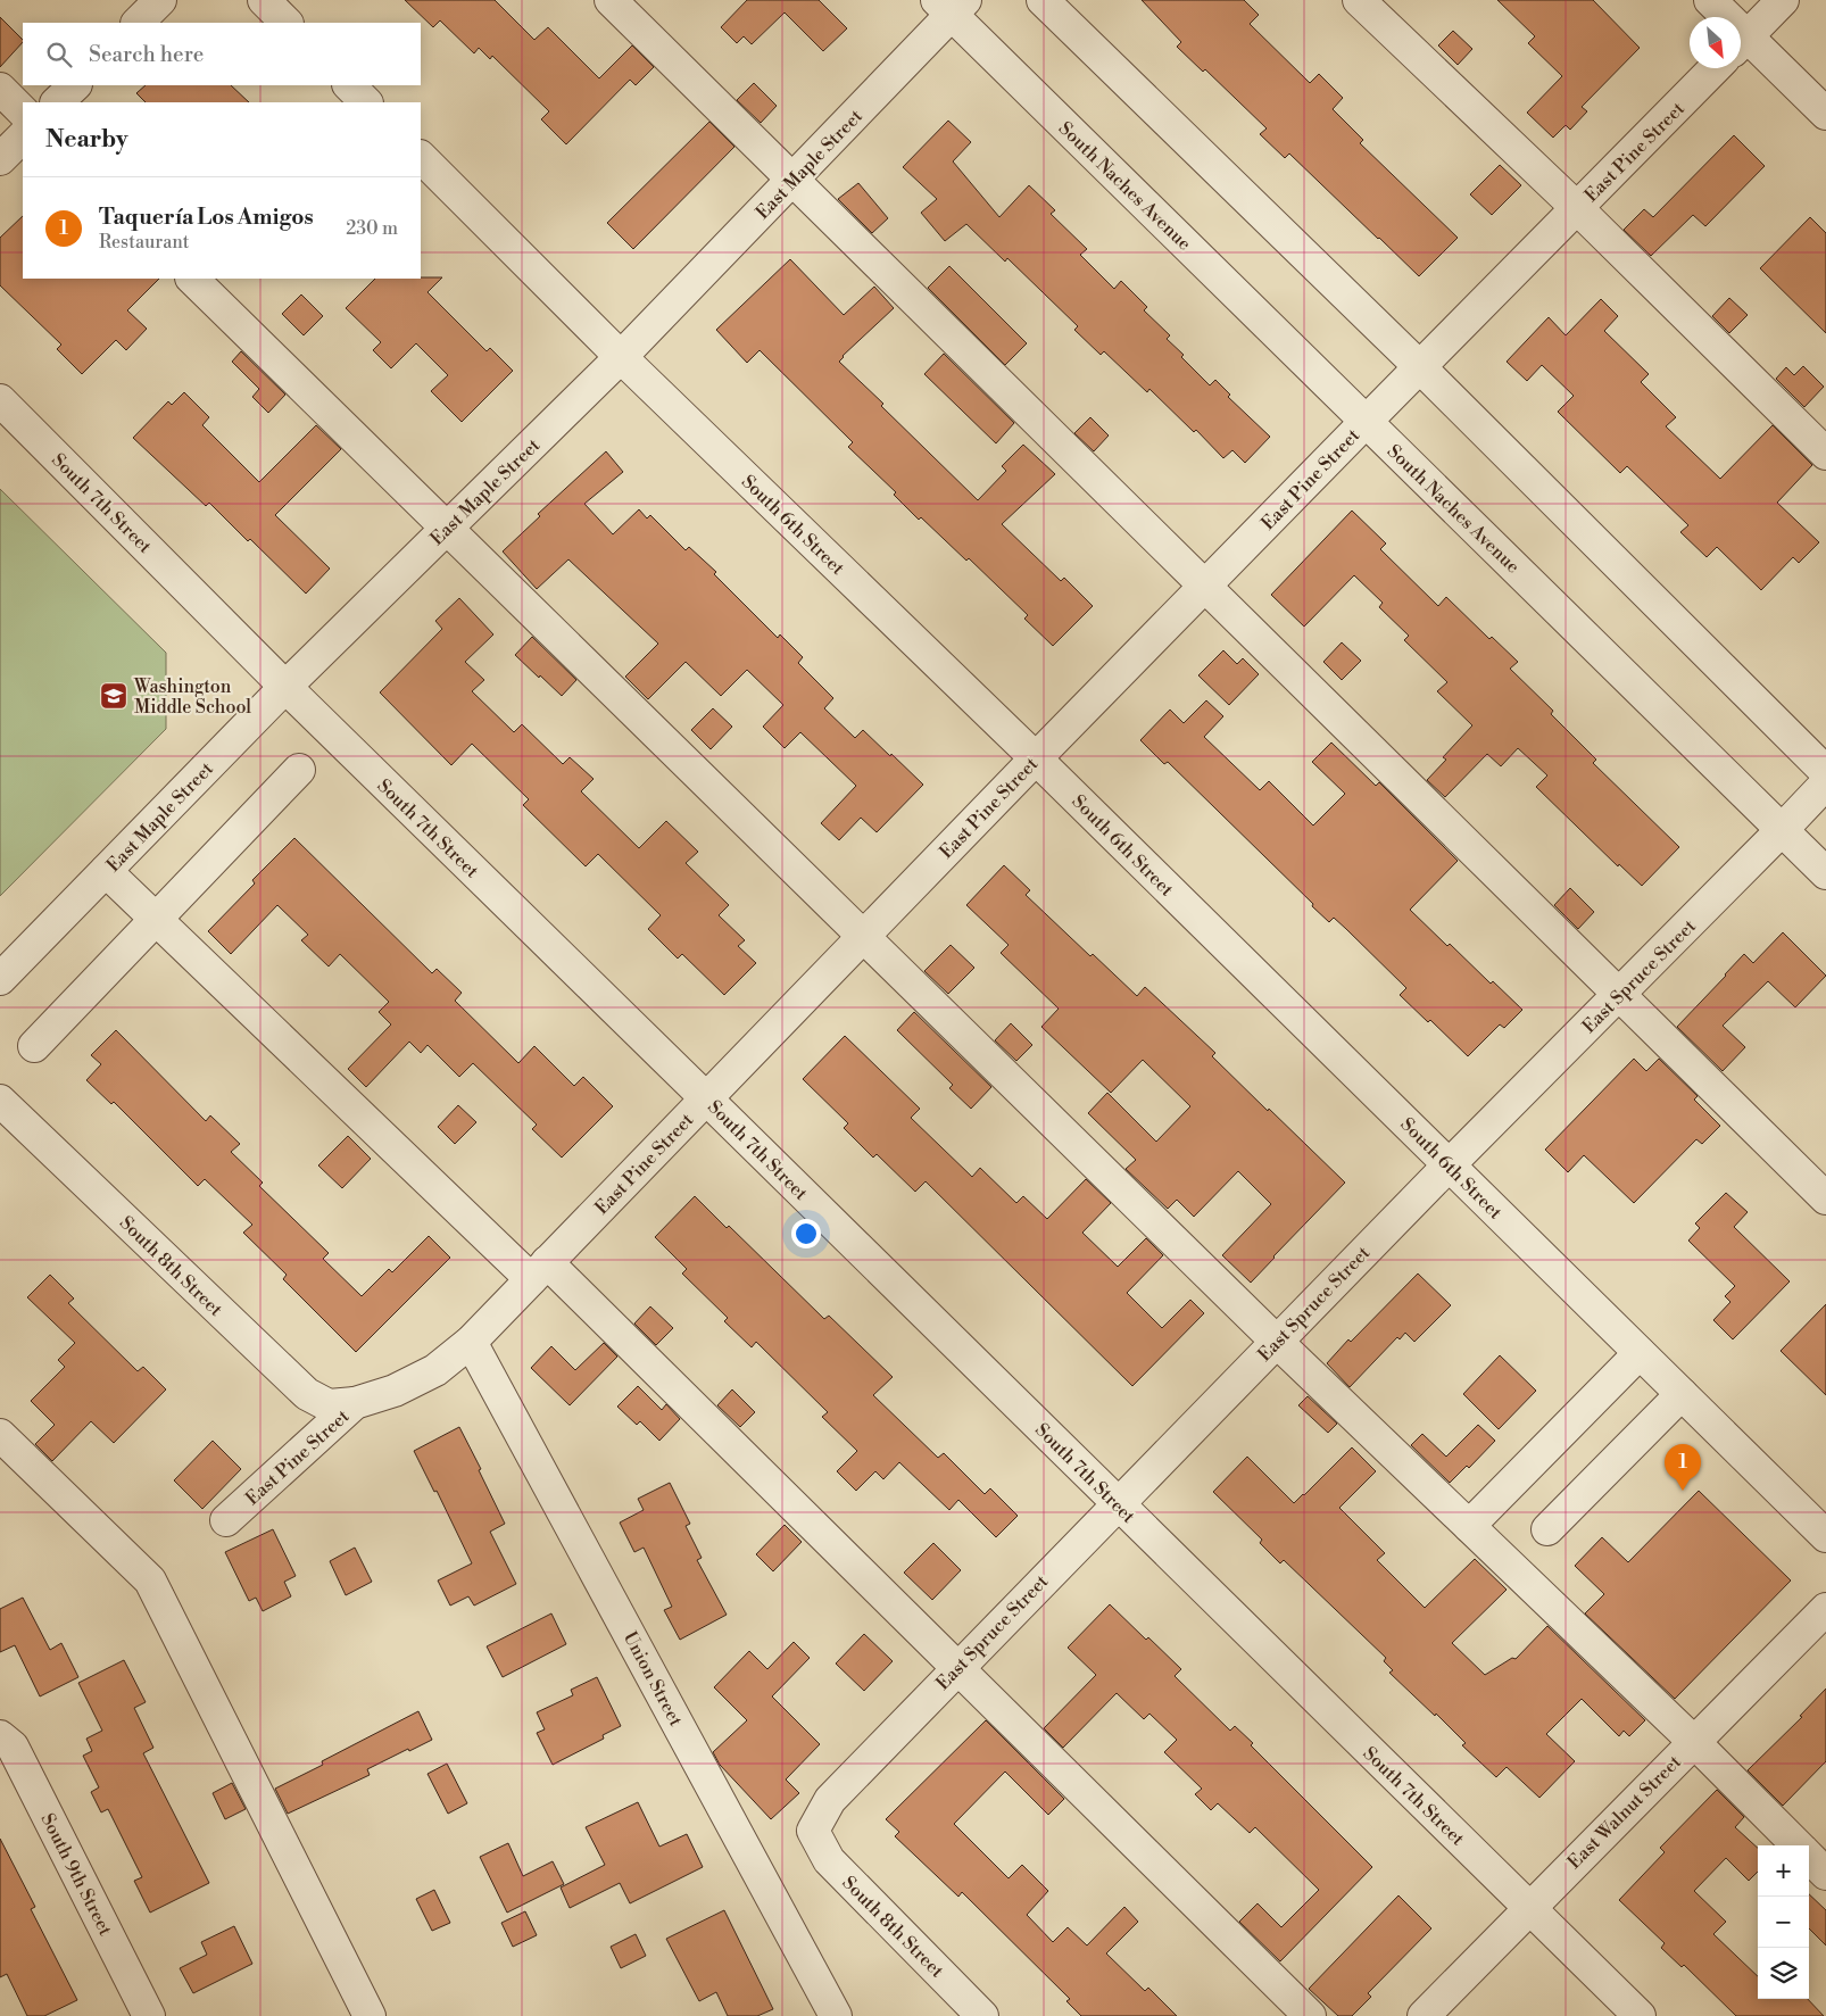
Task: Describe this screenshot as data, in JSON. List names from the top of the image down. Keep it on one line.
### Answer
{"streets":{"street":["East Pine Street","East Maple Street","South Naches Avenue","South 7th Street","South 6th Street","East Spruce Street","South 8th Street","Union Street","East Walnut Street","South 9th Street"]},"crossings":[["East Pine Street","South Naches Avenue"],["East Pine Street","South 7th Street"],["East Pine Street","South 6th Street"],["East Pine Street","South 8th Street"],["East Pine Street","Union Street"],["East Maple Street","South Naches Avenue"],["East Maple Street","South 7th Street"],["East Maple Street","South 6th Street"],["South Naches Avenue","East Spruce Street"],["South 7th Street","East Spruce Street"],["South 7th Street","East Walnut Street"],["South 6th Street","East Spruce Street"],["East Spruce Street","South 8th Street"]],"places":{"school or university":["Washington Middle School"]},"north":"bottom right","page":{"search":"Search here","heading":"Nearby","list":[{"mark":"1","name":"Taquería Los Amigos","note":"Restaurant","value":"230 m"}],"pins":"1","map_buttons":["+","−"]}}
